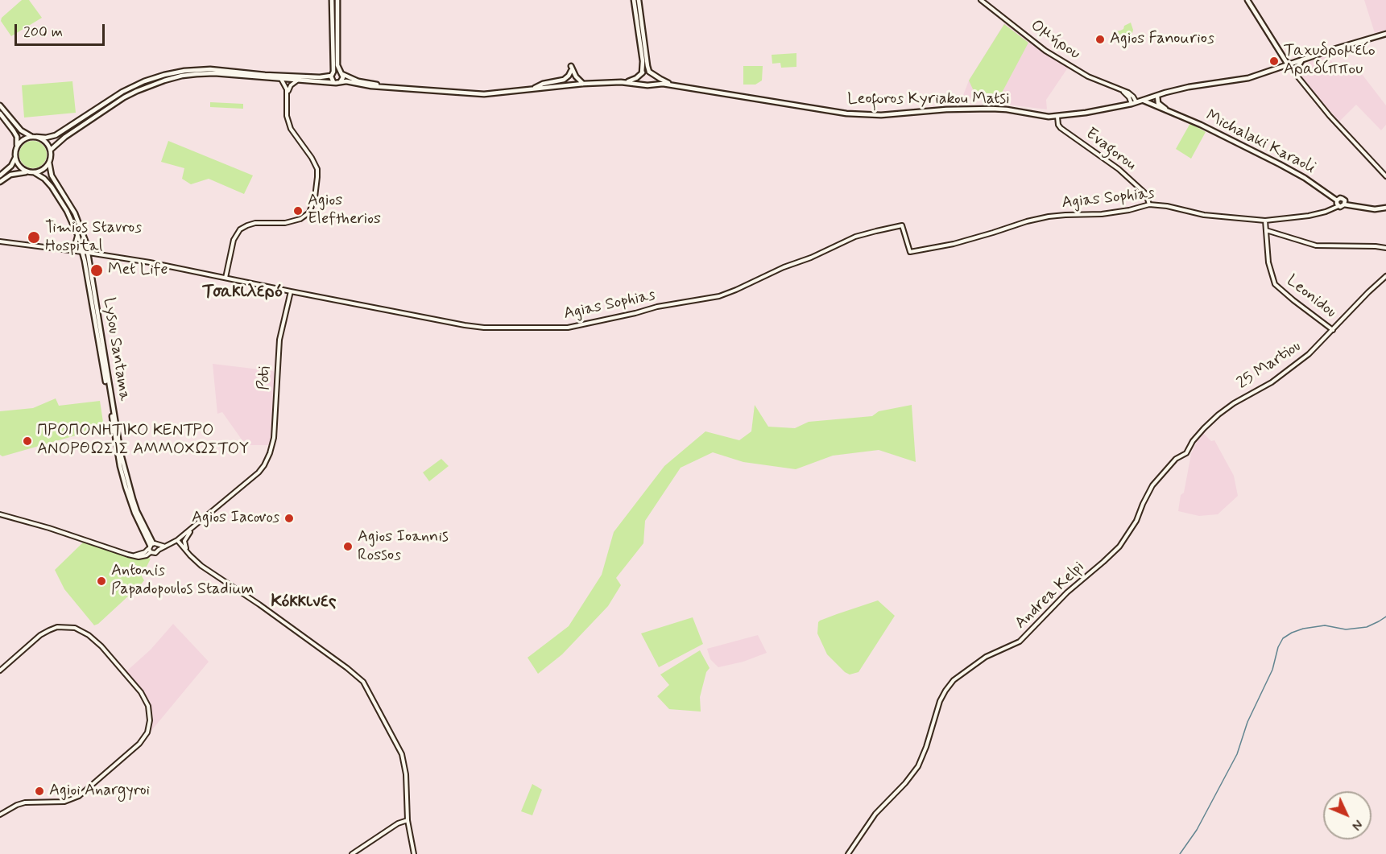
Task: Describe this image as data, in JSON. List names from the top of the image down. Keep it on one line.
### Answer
{"streets":{"main road":["Leoforos Kyriakou Matsi","Michalaki Karaoli","Lysou Santama"],"street":["Ομήρου","Evagorou","Agias Sophias","Leonidou","25 Martiou","Poti","Andrea Kelpi"]},"crossings":[["Ομήρου","Leoforos Kyriakou Matsi"],["Leoforos Kyriakou Matsi","Michalaki Karaoli"],["Leoforos Kyriakou Matsi","Evagorou"],["Michalaki Karaoli","Agias Sophias"],["Evagorou","Agias Sophias"],["Agias Sophias","Lysou Santama"],["Agias Sophias","Poti"],["Leonidou","25 Martiou"],["25 Martiou","Andrea Kelpi"]],"districts":["Τσακιλερό","Κόκκινες"],"places":["Agios Fanourios","Ταχυδρομείο Αραδίππου","Agios Eleftherios","Timios Stavros Hospital","Met Life","ΠΡΟΠΟΝΗΤΙΚΟ ΚΕΝΤΡΟ ΑΝΟΡΘΩΣΙΣ ΑΜΜΟΧΩΣΤΟΥ","Agios Iacovos","Agios Ioannis Rossos","Antonis Papadopoulos Stadium","Agioi Anargyroi"],"scale_bar":"200 m","north":"bottom right"}
